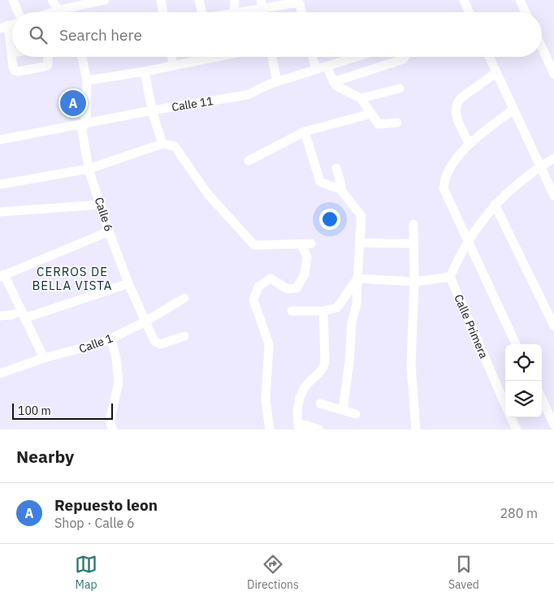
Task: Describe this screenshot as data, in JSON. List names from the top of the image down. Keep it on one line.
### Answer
{"streets":{"street":["Calle 11","Calle 6","Calle Primera","Calle 1"]},"crossings":[["Calle 11","Calle 6"],["Calle 6","Calle 1"]],"districts":["CERROS DE BELLA VISTA"],"scale_bar":"100 m","page":{"search":"Search here","pins":"A","scale":"100 m","heading":"Nearby","list":[{"mark":"A","name":"Repuesto leon","note":"Shop · Calle 6","value":"280 m"}],"nav":["Map","Directions","Saved"]}}
